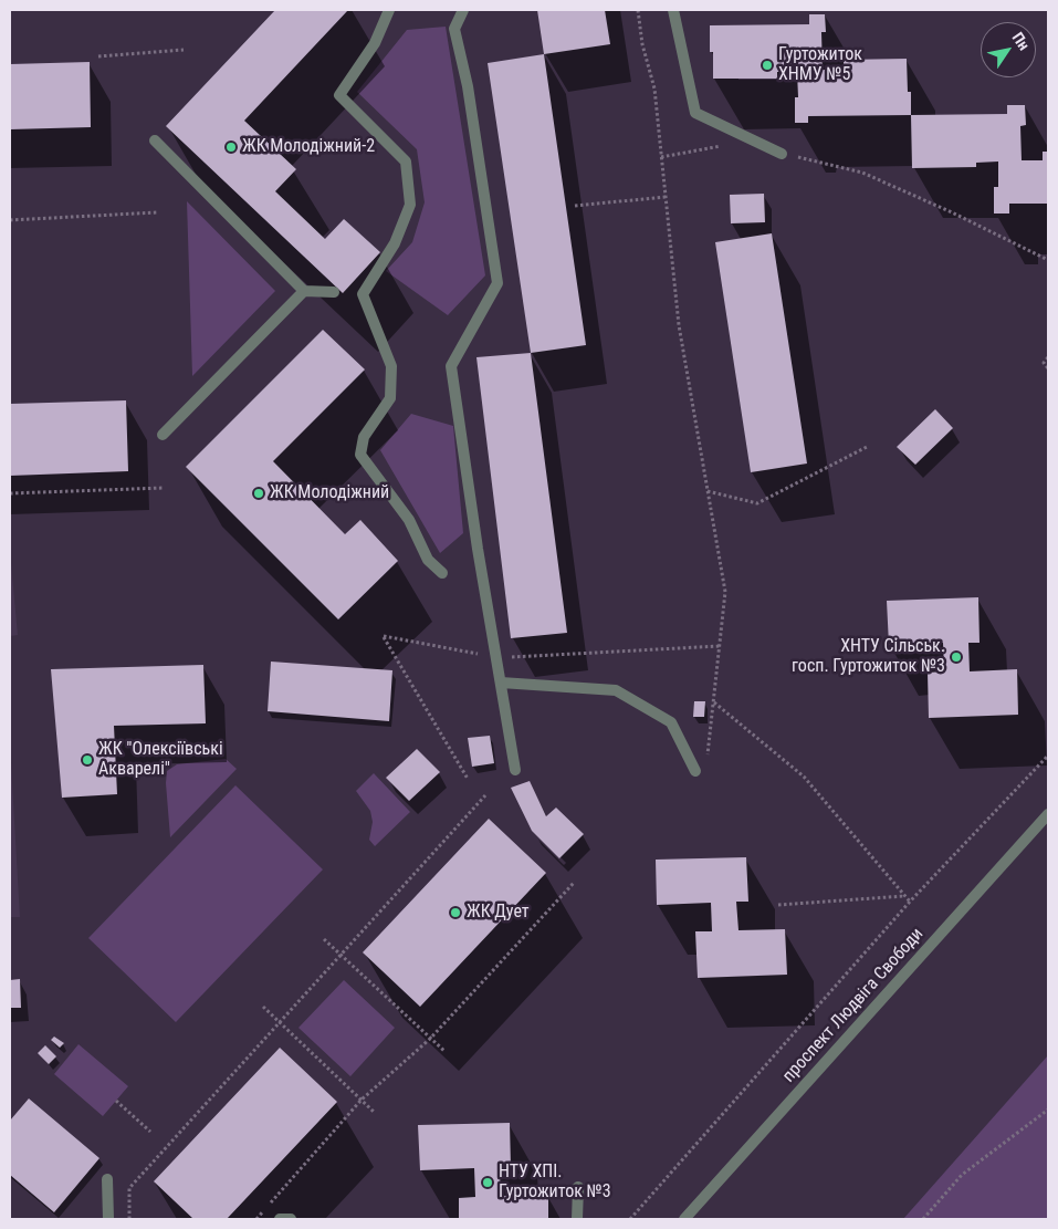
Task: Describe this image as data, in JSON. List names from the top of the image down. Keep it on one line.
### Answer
{"streets":{"street":["проспект Людвіга Свободи"]},"places":["Гуртожиток ХНМУ №5","ЖК Молодіжний-2","ЖК Молодіжний","ХНТУ Сільськ. госп. Гуртожиток №3","ЖК \"Олексіївські Акварелі\"","ЖК Дует","НТУ ХПІ. Гуртожиток №3"],"north":"top right"}
